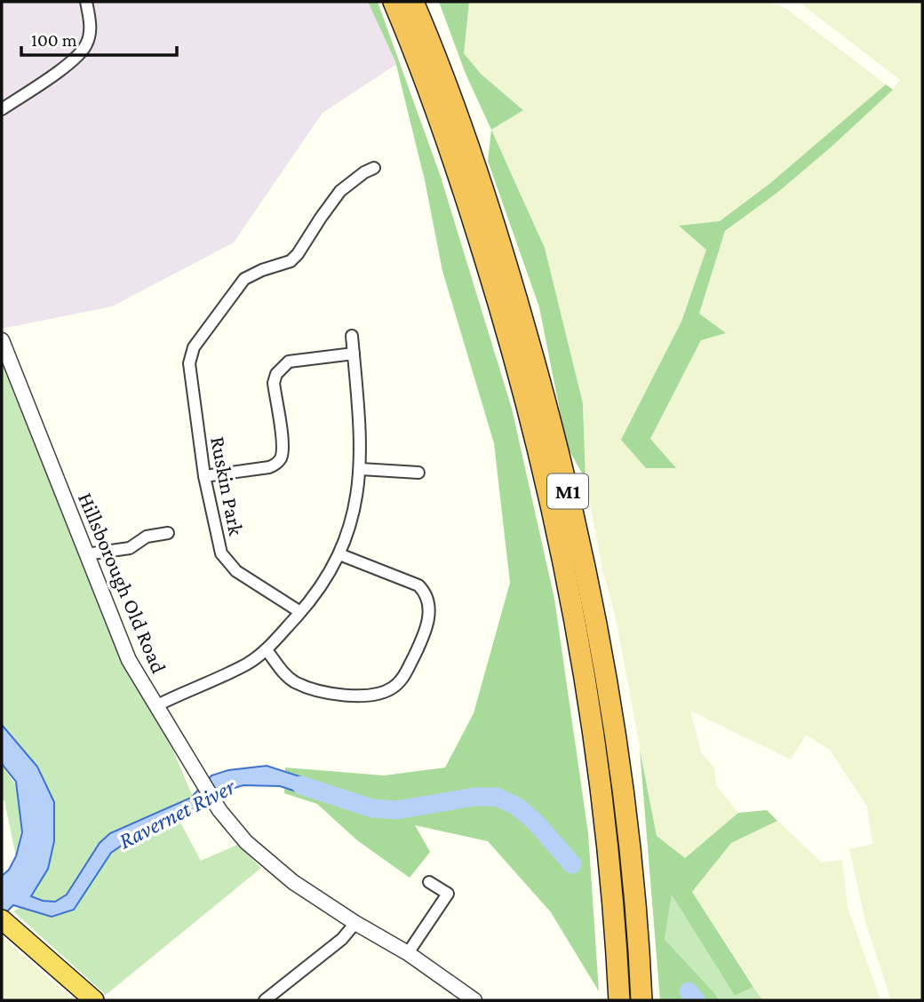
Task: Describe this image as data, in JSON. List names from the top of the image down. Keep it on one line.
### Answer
{"streets":{"highway":["M1"],"street":["Ruskin Park","Hillsborough Old Road"]},"water":["Ravernet River"],"scale_bar":"100 m"}
